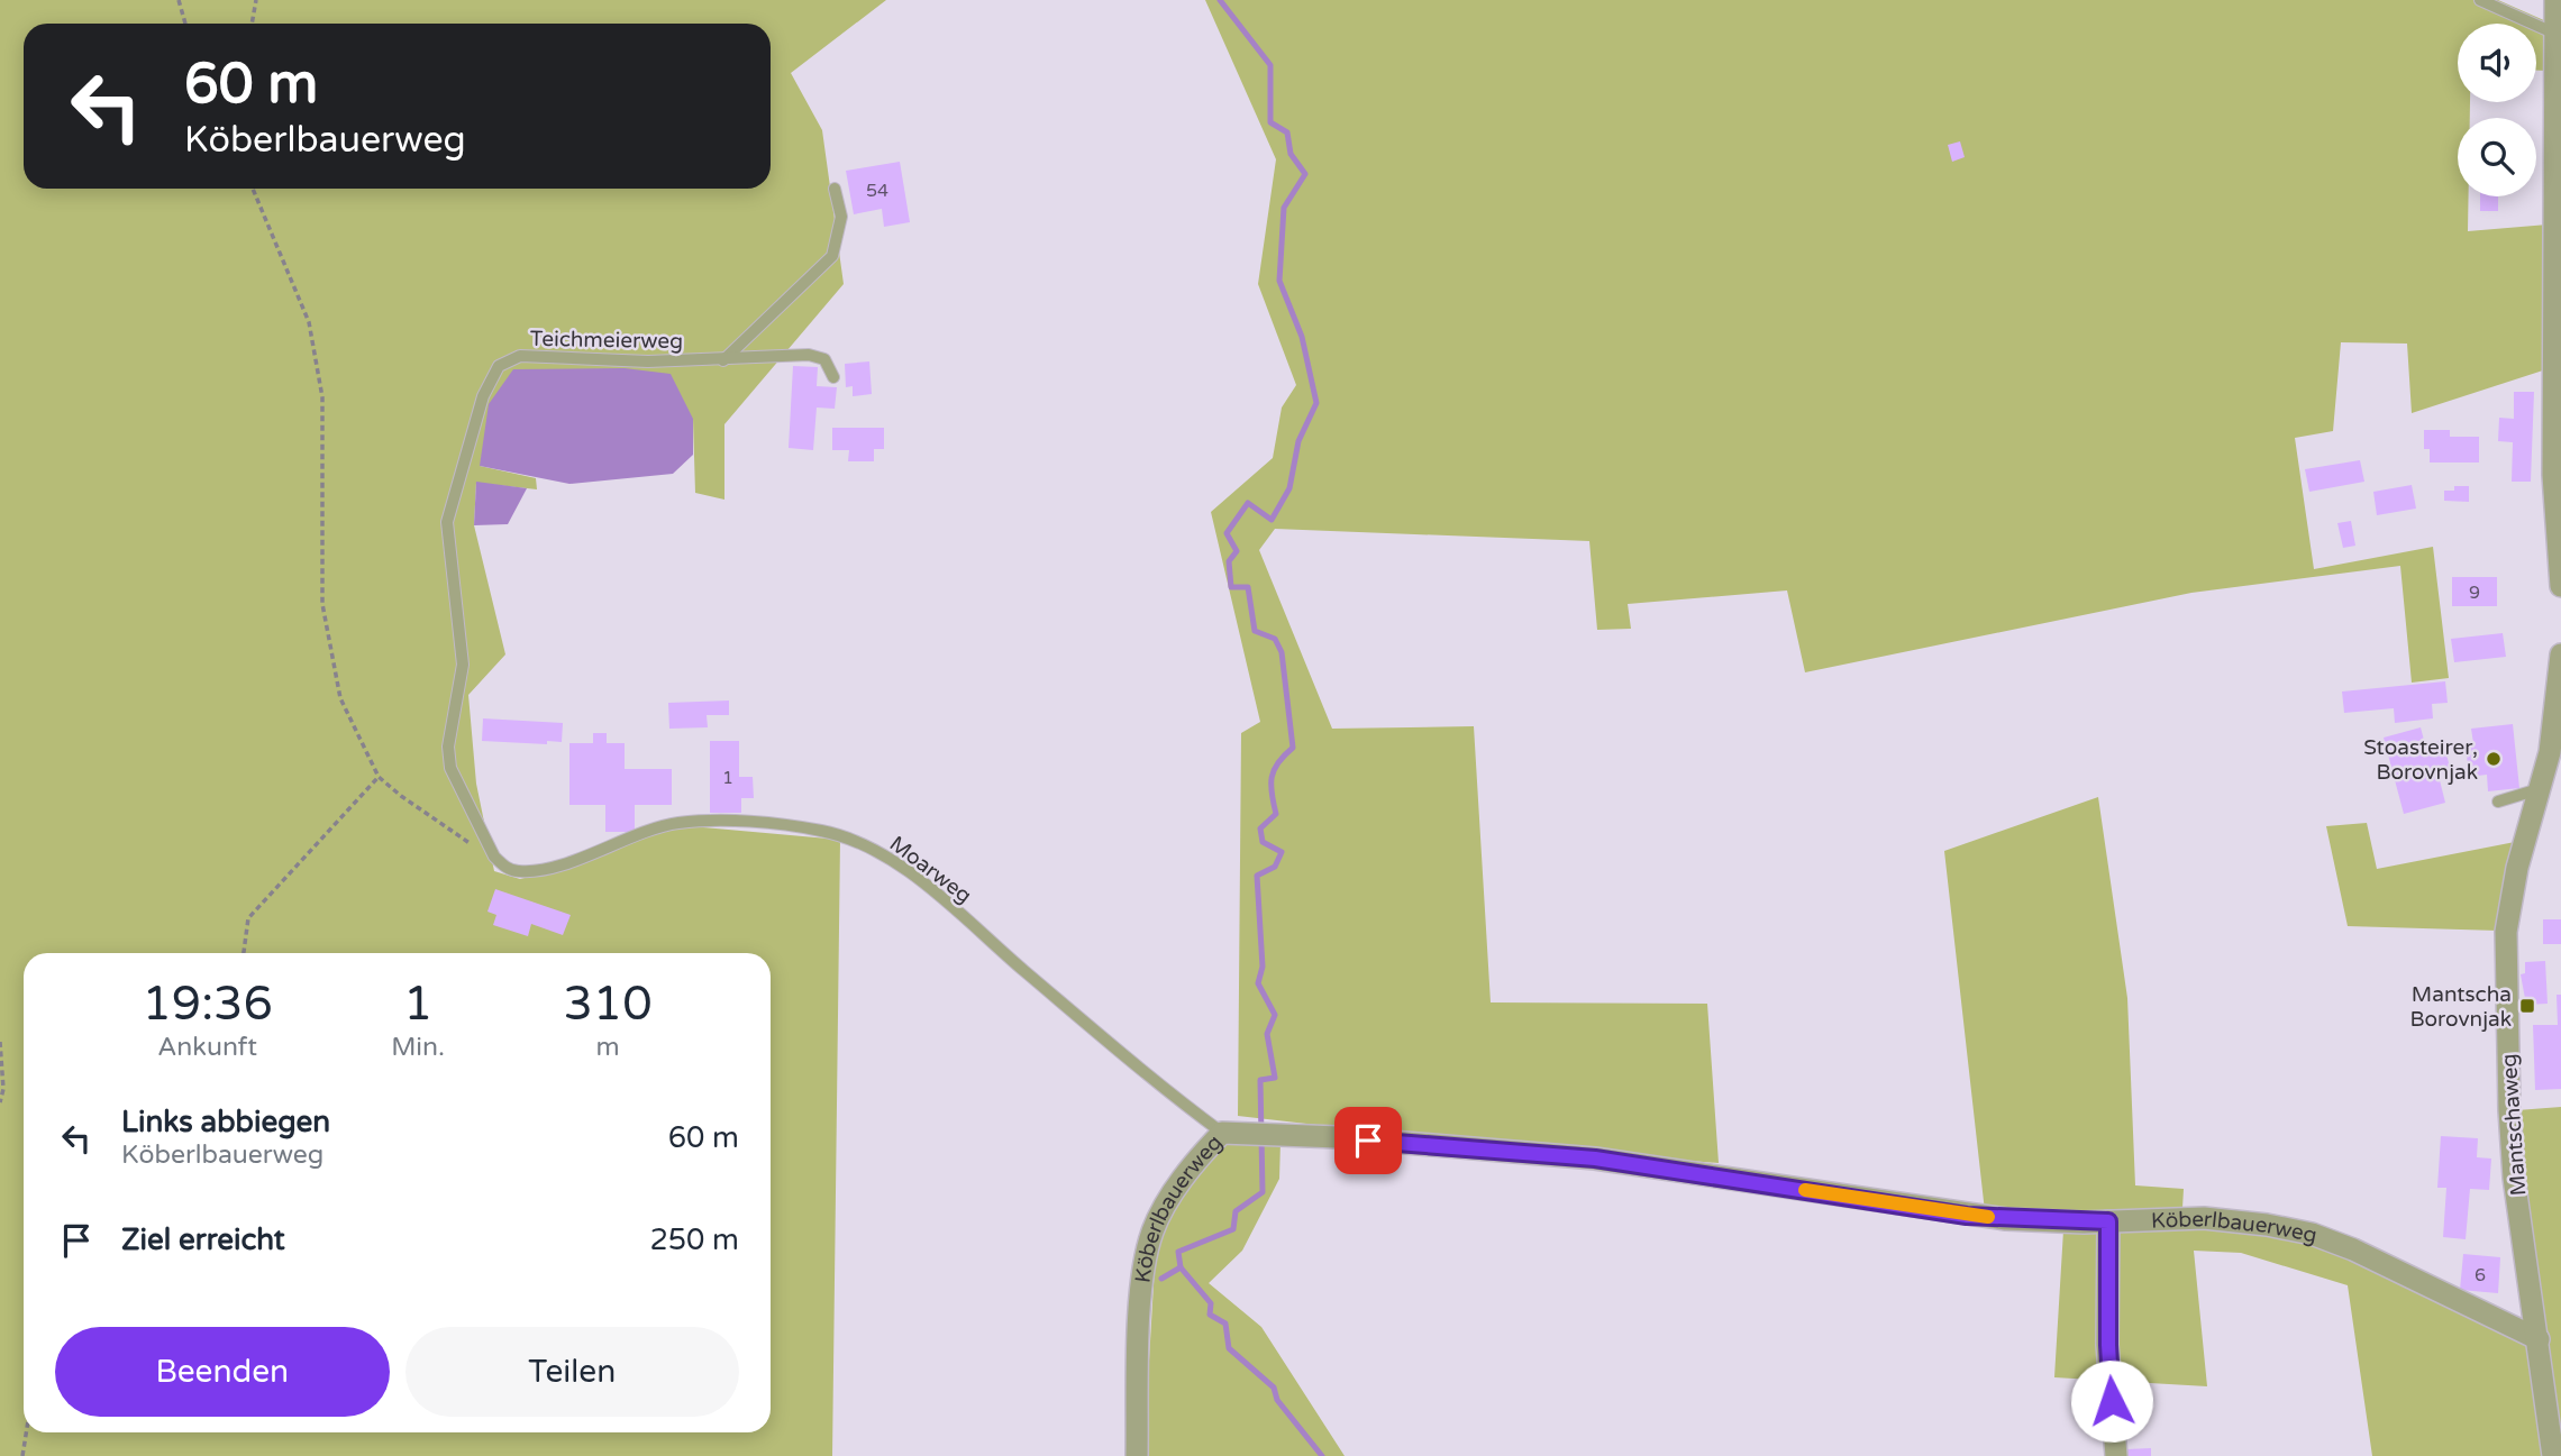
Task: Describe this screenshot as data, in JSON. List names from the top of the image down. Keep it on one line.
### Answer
{"streets":{"street":["Mantschaweg","Köberlbauerweg"],"lane":["Teichmeierweg","Moarweg"]},"crossings":[["Teichmeierweg","Moarweg"],["Moarweg","Köberlbauerweg"],["Mantschaweg","Köberlbauerweg"]],"places":{"other":["Stoasteirer, Borovnjak"],"transit":["Mantscha Borovnjak"]},"house_numbers":["54","9","1","6"],"page":{"turn":["60 m","Köberlbauerweg"],"eta":["19:36","Ankunft","1","Min.","310","m"],"list":[{"name":"Links abbiegen","note":"Köberlbauerweg","value":"60 m"},{"name":"Ziel erreicht","value":"250 m"}],"buttons":["Beenden","Teilen"]}}
